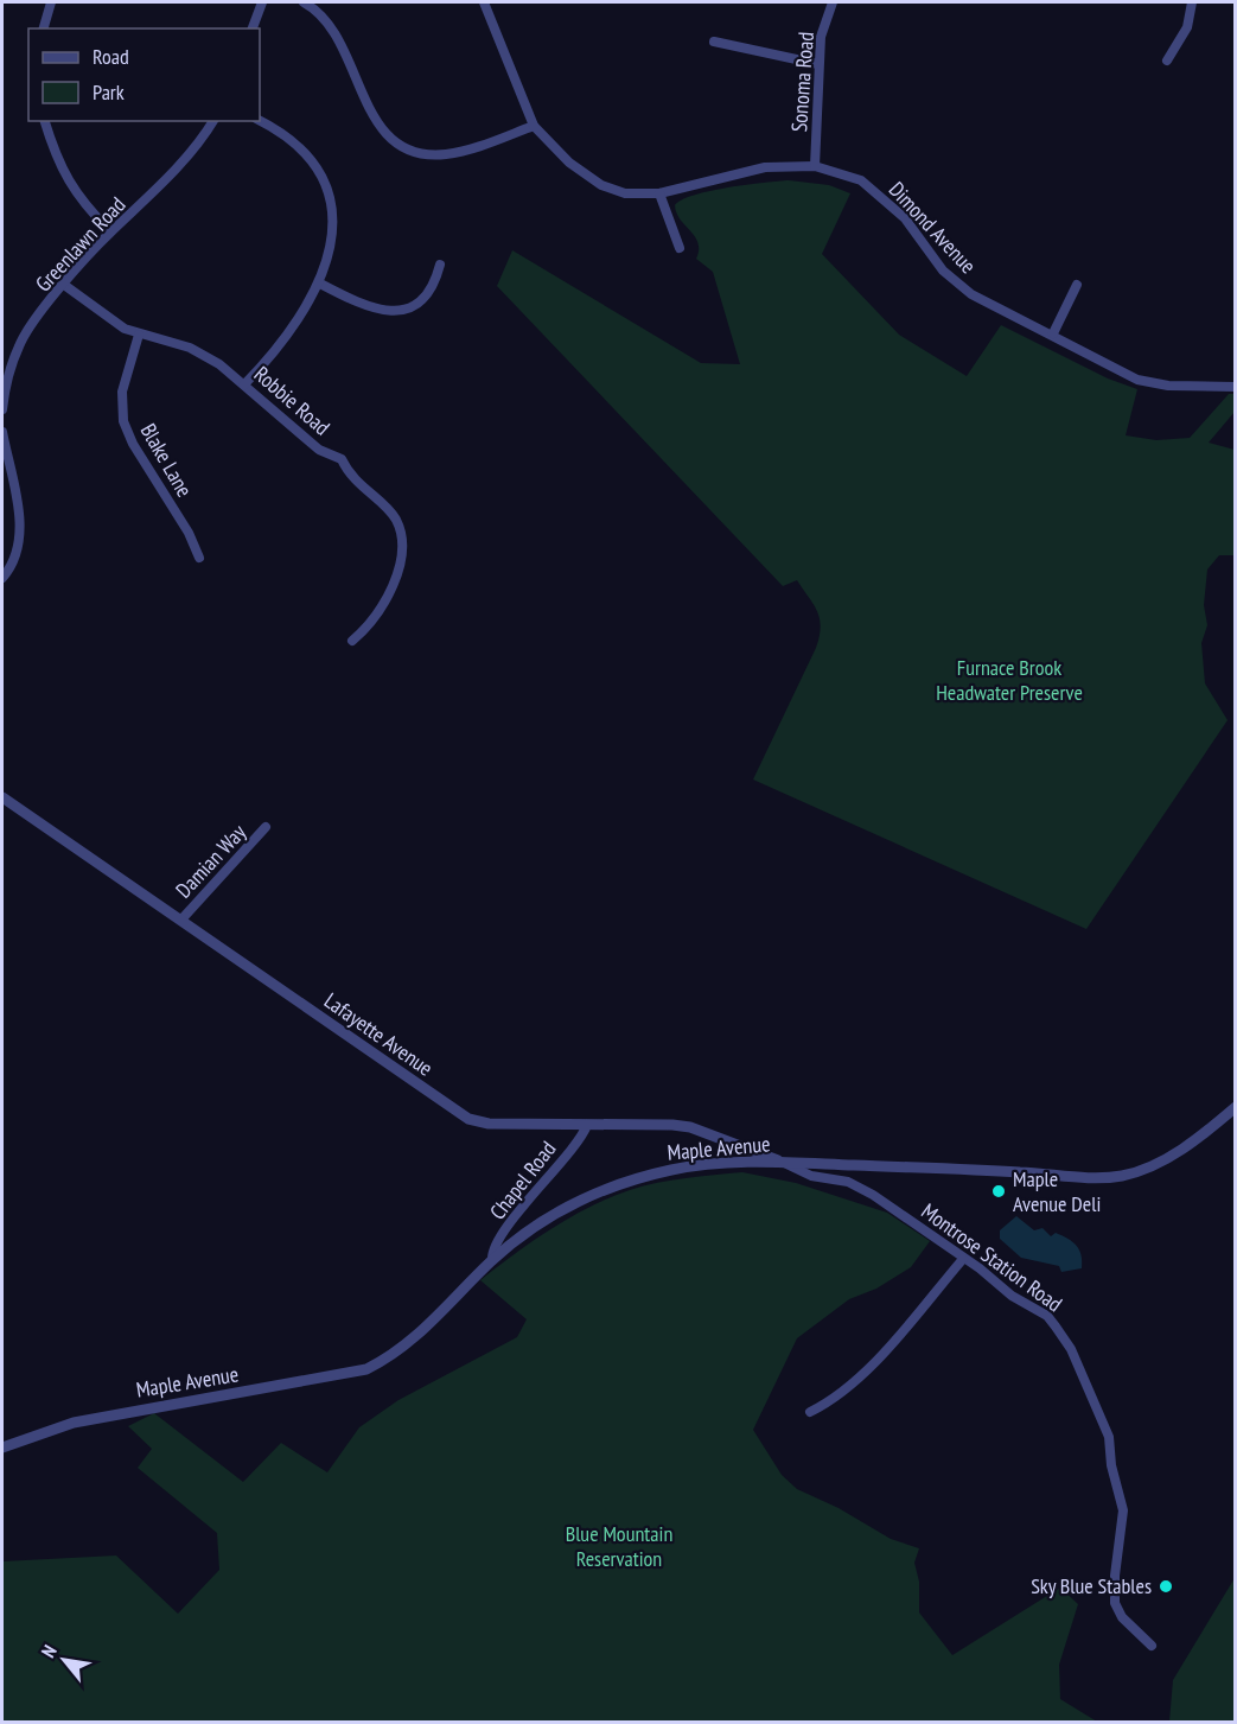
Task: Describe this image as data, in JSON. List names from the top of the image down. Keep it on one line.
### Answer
{"streets":{"street":["Sonoma Road","Dimond Avenue","Greenlawn Road","Robbie Road","Blake Lane","Damian Way","Lafayette Avenue","Maple Avenue","Chapel Road","Montrose Station Road"]},"crossings":[["Sonoma Road","Dimond Avenue"],["Greenlawn Road","Robbie Road"],["Robbie Road","Blake Lane"],["Damian Way","Lafayette Avenue"],["Lafayette Avenue","Maple Avenue"],["Lafayette Avenue","Chapel Road"],["Lafayette Avenue","Montrose Station Road"],["Maple Avenue","Chapel Road"],["Maple Avenue","Montrose Station Road"]],"parks":["Furnace Brook Headwater Preserve","Blue Mountain Reservation"],"places":["Maple Avenue Deli","Sky Blue Stables"],"legend":["Road","Park"],"north":"top left"}
